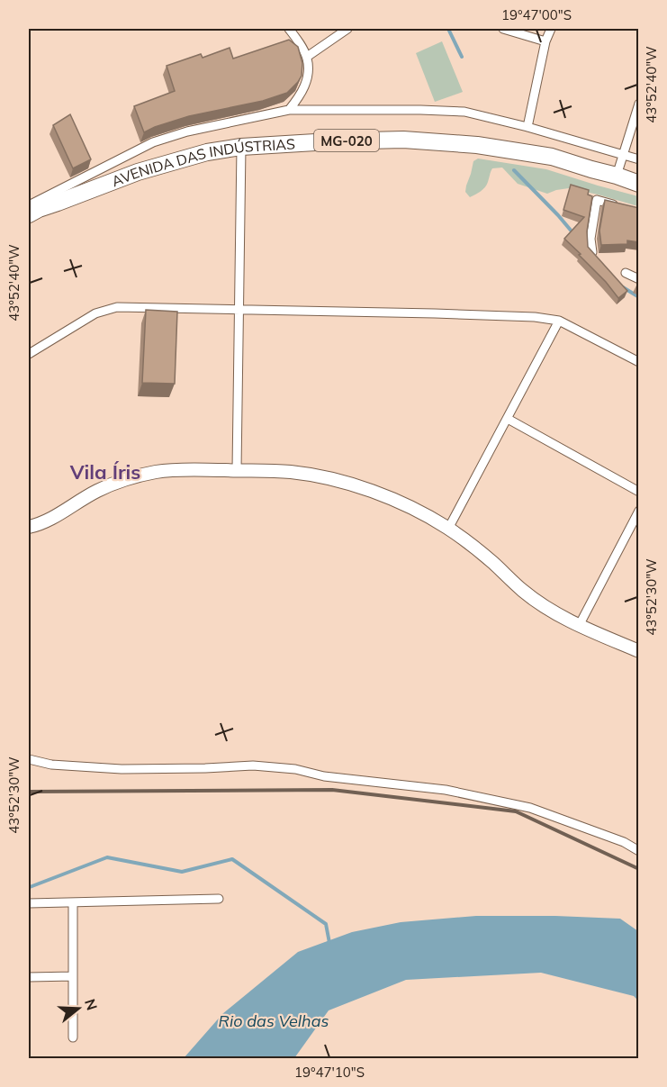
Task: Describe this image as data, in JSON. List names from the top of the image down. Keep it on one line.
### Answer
{"streets":{"highway":["MG-020","AVENIDA DAS INDÚSTRIAS"]},"districts":["Vila Íris"],"water":["Rio das Velhas"],"north":"right","coordinates":["19°47'00\"S","43°52'40\"W","43°52'30\"W","19°47'10\"S"]}
